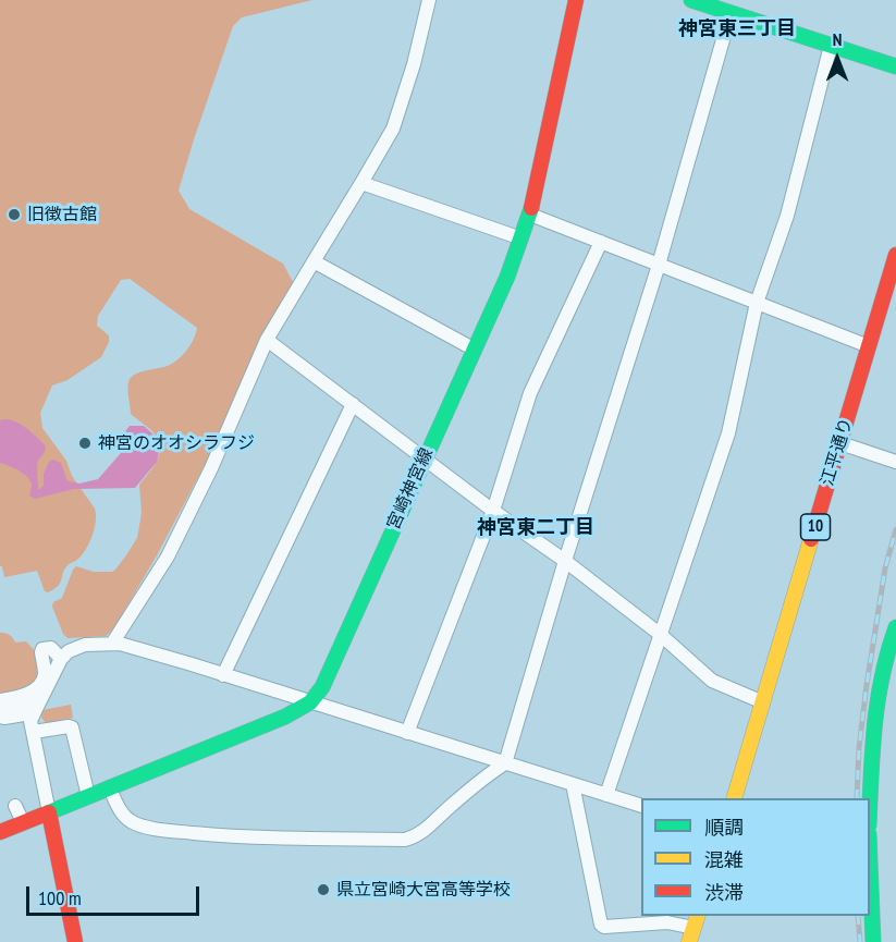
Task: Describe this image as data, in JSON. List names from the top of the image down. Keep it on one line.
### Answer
{"streets":{"main road":["江平通り","宮崎神宮線","10"]},"districts":["神宮東三丁目","神宮東二丁目"],"places":["旧徴古館","神宮のオオシラフジ","県立宮崎大宮高等学校"],"legend":["順調","混雑","渋滞"],"scale_bar":"100 m","north":"top"}
